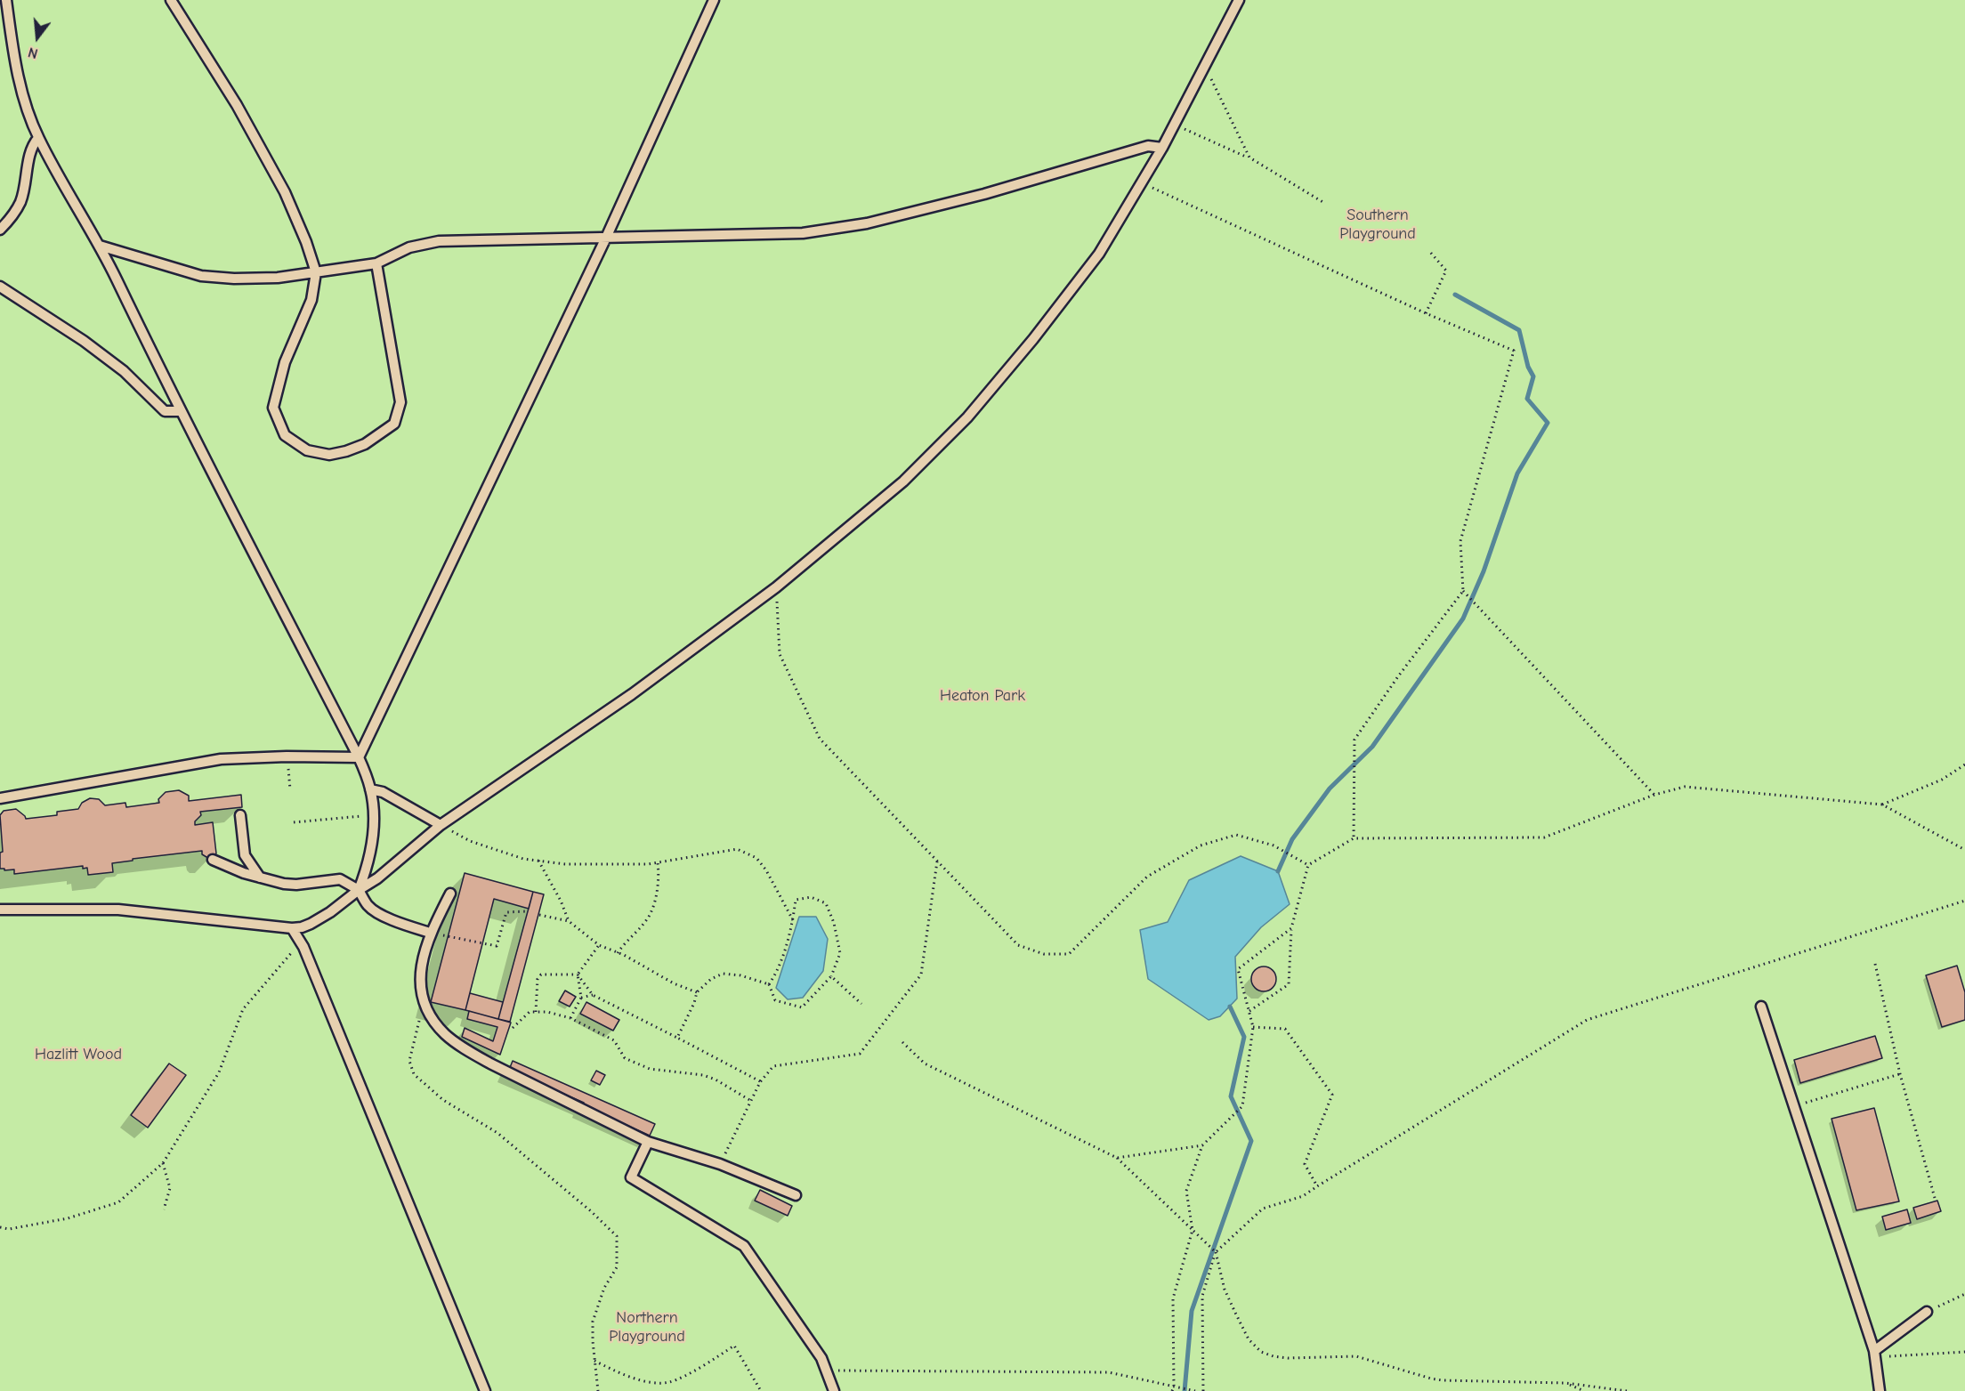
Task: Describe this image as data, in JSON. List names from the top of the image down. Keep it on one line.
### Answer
{"parks":["Southern Playground","Heaton Park","Hazlitt Wood","Northern Playground"],"north":"bottom"}
